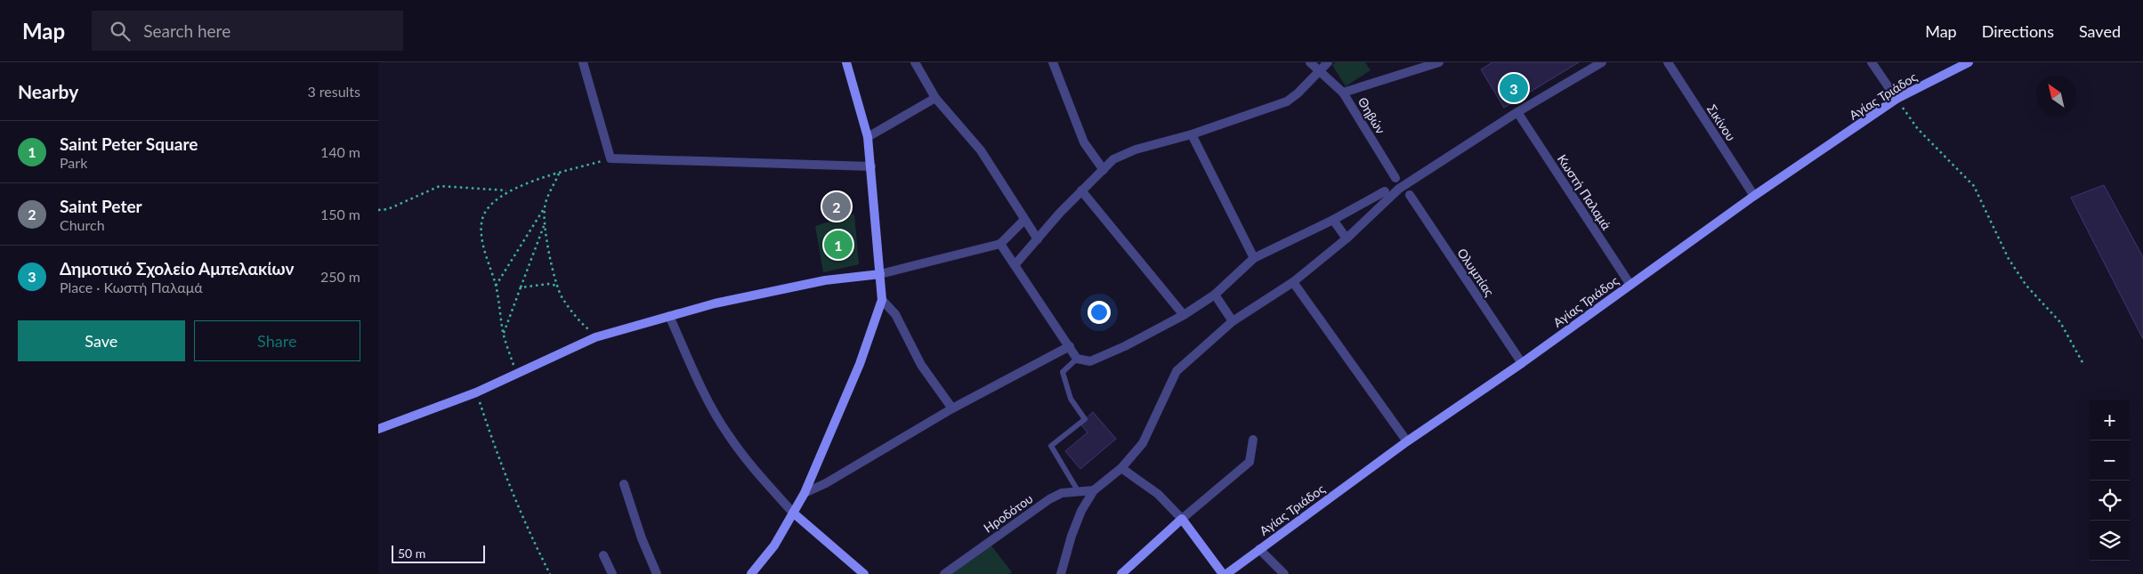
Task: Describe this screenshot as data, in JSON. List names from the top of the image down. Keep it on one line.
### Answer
{"streets":{"street":["Αγίας Τριάδος","Θηβών","Σικίνου","Κωστή Παλαμά","Ολυμπίας","Ηροδότου"]},"crossings":[["Αγίας Τριάδος","Σικίνου"],["Αγίας Τριάδος","Κωστή Παλαμά"],["Αγίας Τριάδος","Ολυμπίας"]],"scale_bar":"50 m","north":"top left","page":{"header":"Map","search":"Search here","nav":["Map","Directions","Saved"],"heading":["Nearby","3 results"],"pins":["3","2","1"],"list":[{"mark":"1","name":"Saint Peter Square","note":"Park","value":"140 m"},{"mark":"2","name":"Saint Peter","note":"Church","value":"150 m"},{"mark":"3","name":"Δημοτικό Σχολείο Αμπελακίων","note":"Place · Κωστή Παλαμά","value":"250 m"}],"buttons":["Save","Share"],"map_buttons":["+","−"],"scale":"50 m"}}
